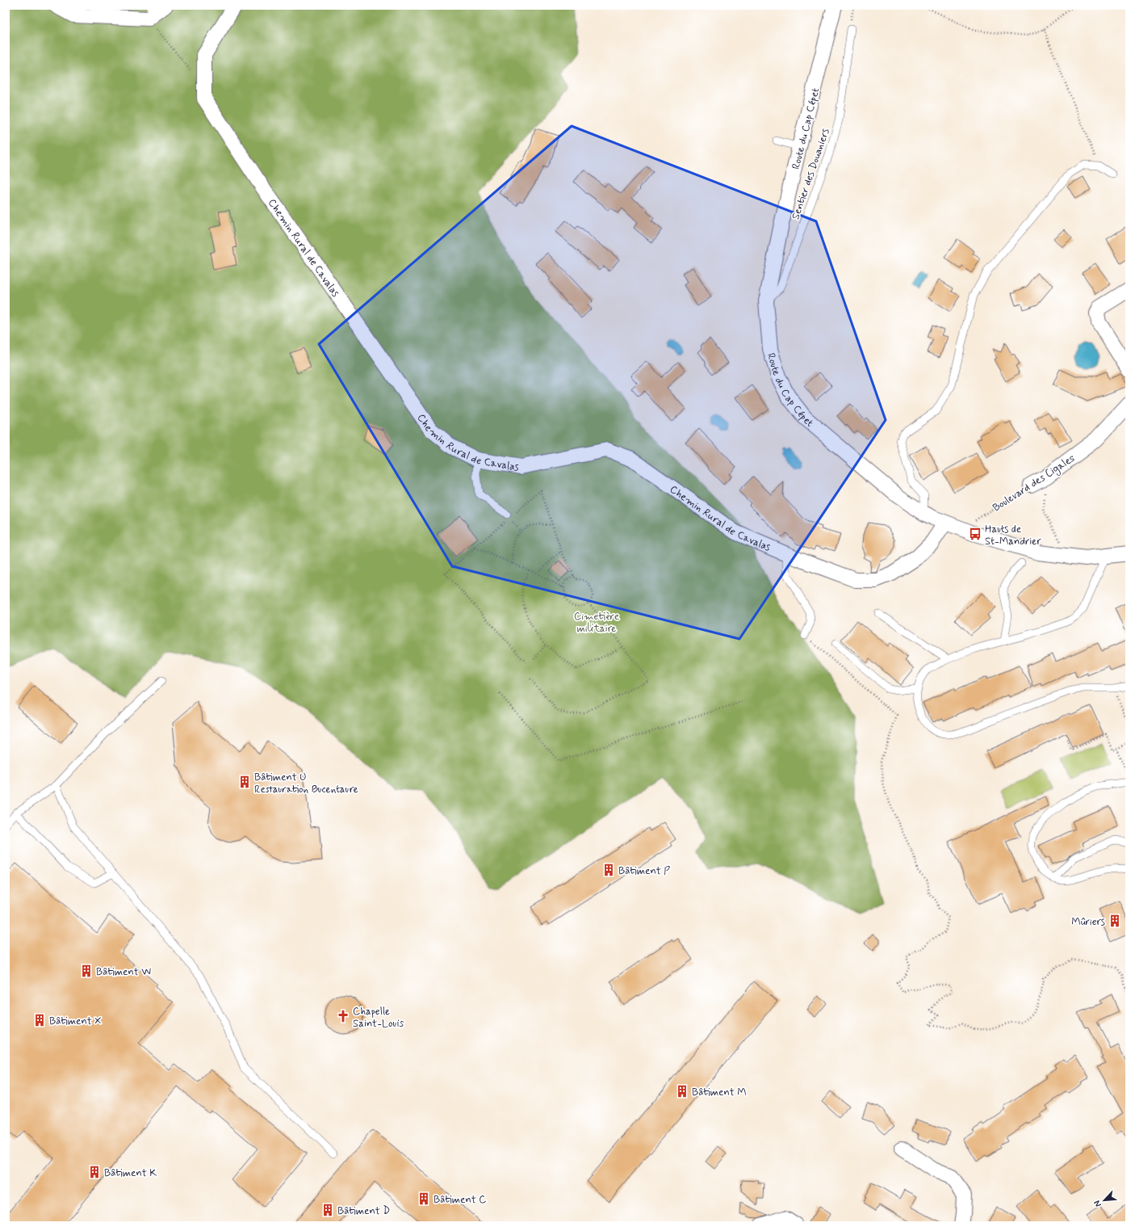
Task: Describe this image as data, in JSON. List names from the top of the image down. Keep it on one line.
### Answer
{"streets":{"street":["Route du Cap Cépet","Chemin Rural de Cavalas","Boulevard des Cigales"],"lane":["Sentier des Douaniers"]},"crossings":[["Route du Cap Cépet","Sentier des Douaniers"],["Route du Cap Cépet","Chemin Rural de Cavalas"],["Route du Cap Cépet","Boulevard des Cigales"]],"parks":["Cimetière militaire"],"places":{"bus stop":["Hauts de St-Mandrier"],"building":["Bâtiment U Restauration Bucentaure","Bâtiment P","Mûriers","Bâtiment W","Bâtiment X","Bâtiment M","Bâtiment K","Bâtiment C","Bâtiment D"],"church":["Chapelle Saint-Louis"]},"north":"bottom left"}
